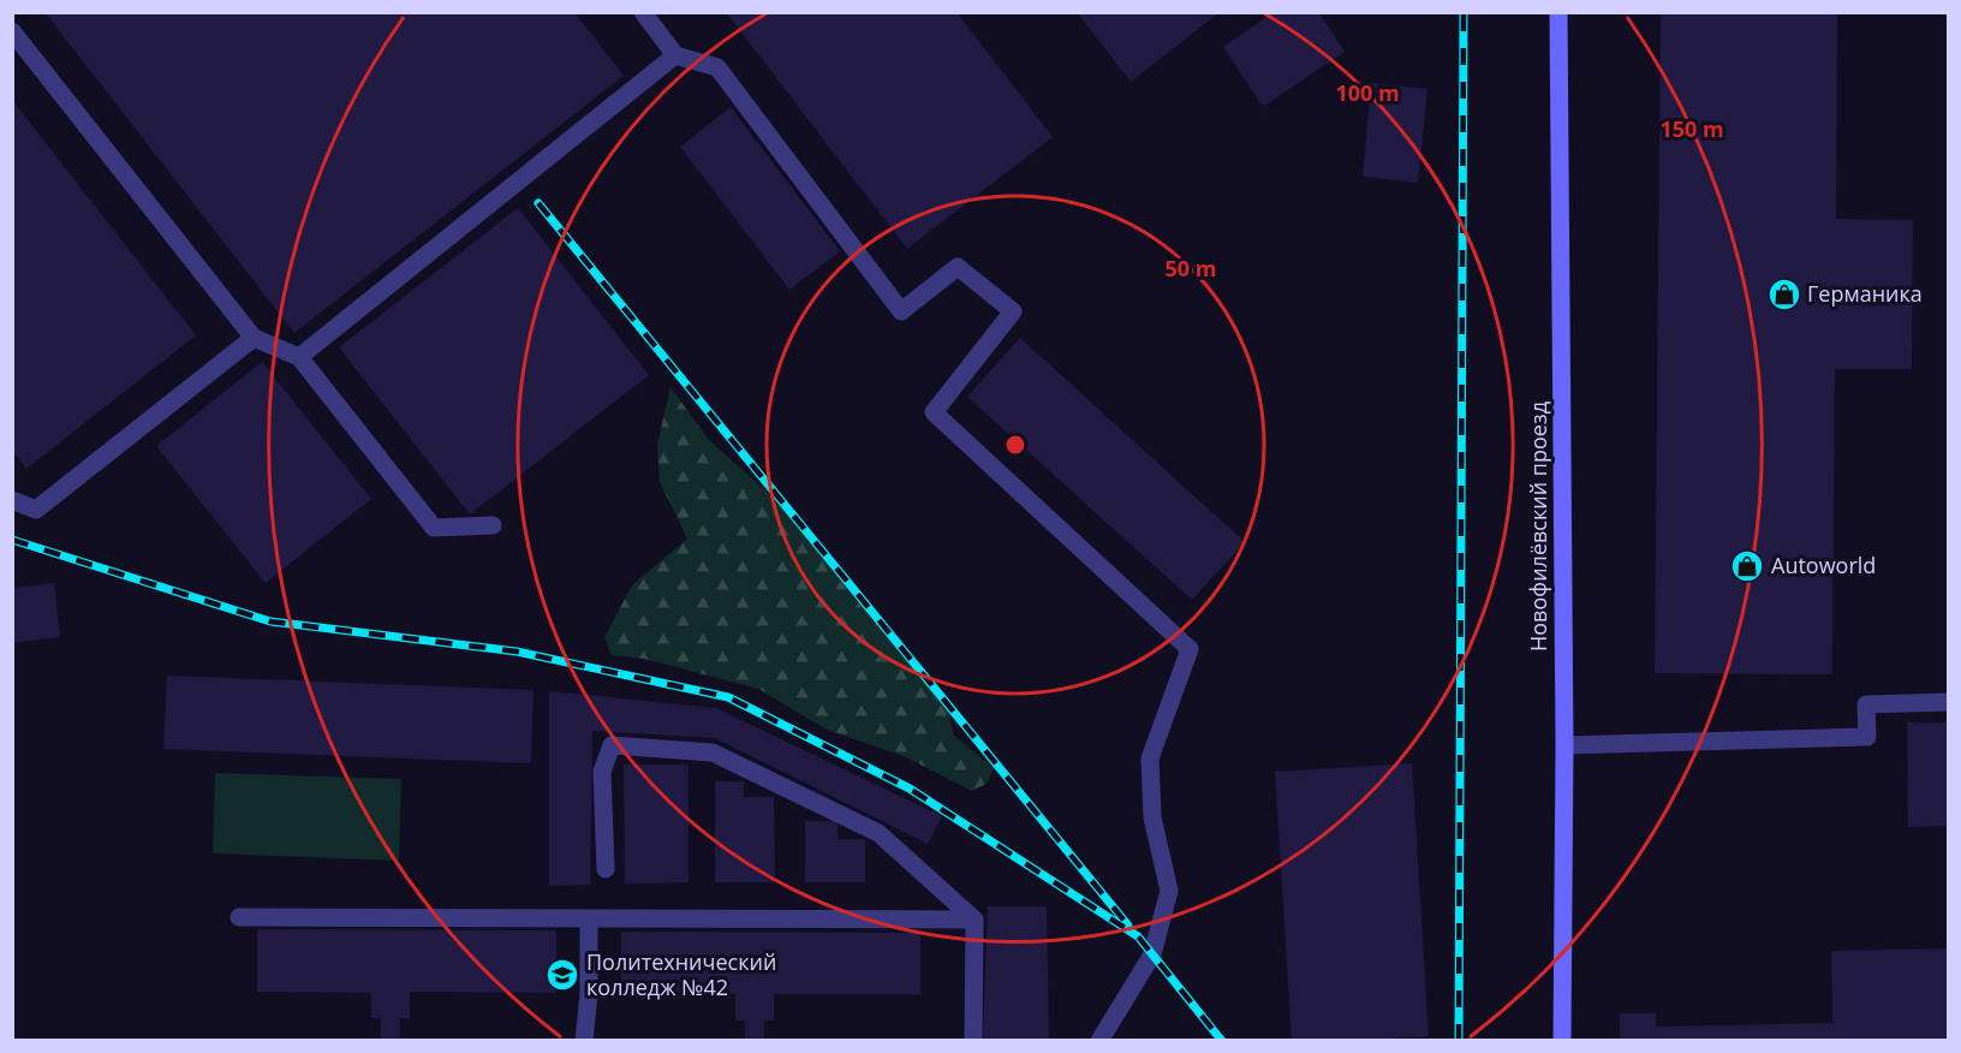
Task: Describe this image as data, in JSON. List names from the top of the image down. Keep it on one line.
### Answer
{"streets":{"street":["Новофилёвский проезд"]},"places":{"shop":["Германика","Autoworld"],"school or university":["Политехнический колледж №42"]},"rings":["100 m","150 m","50 m"]}
